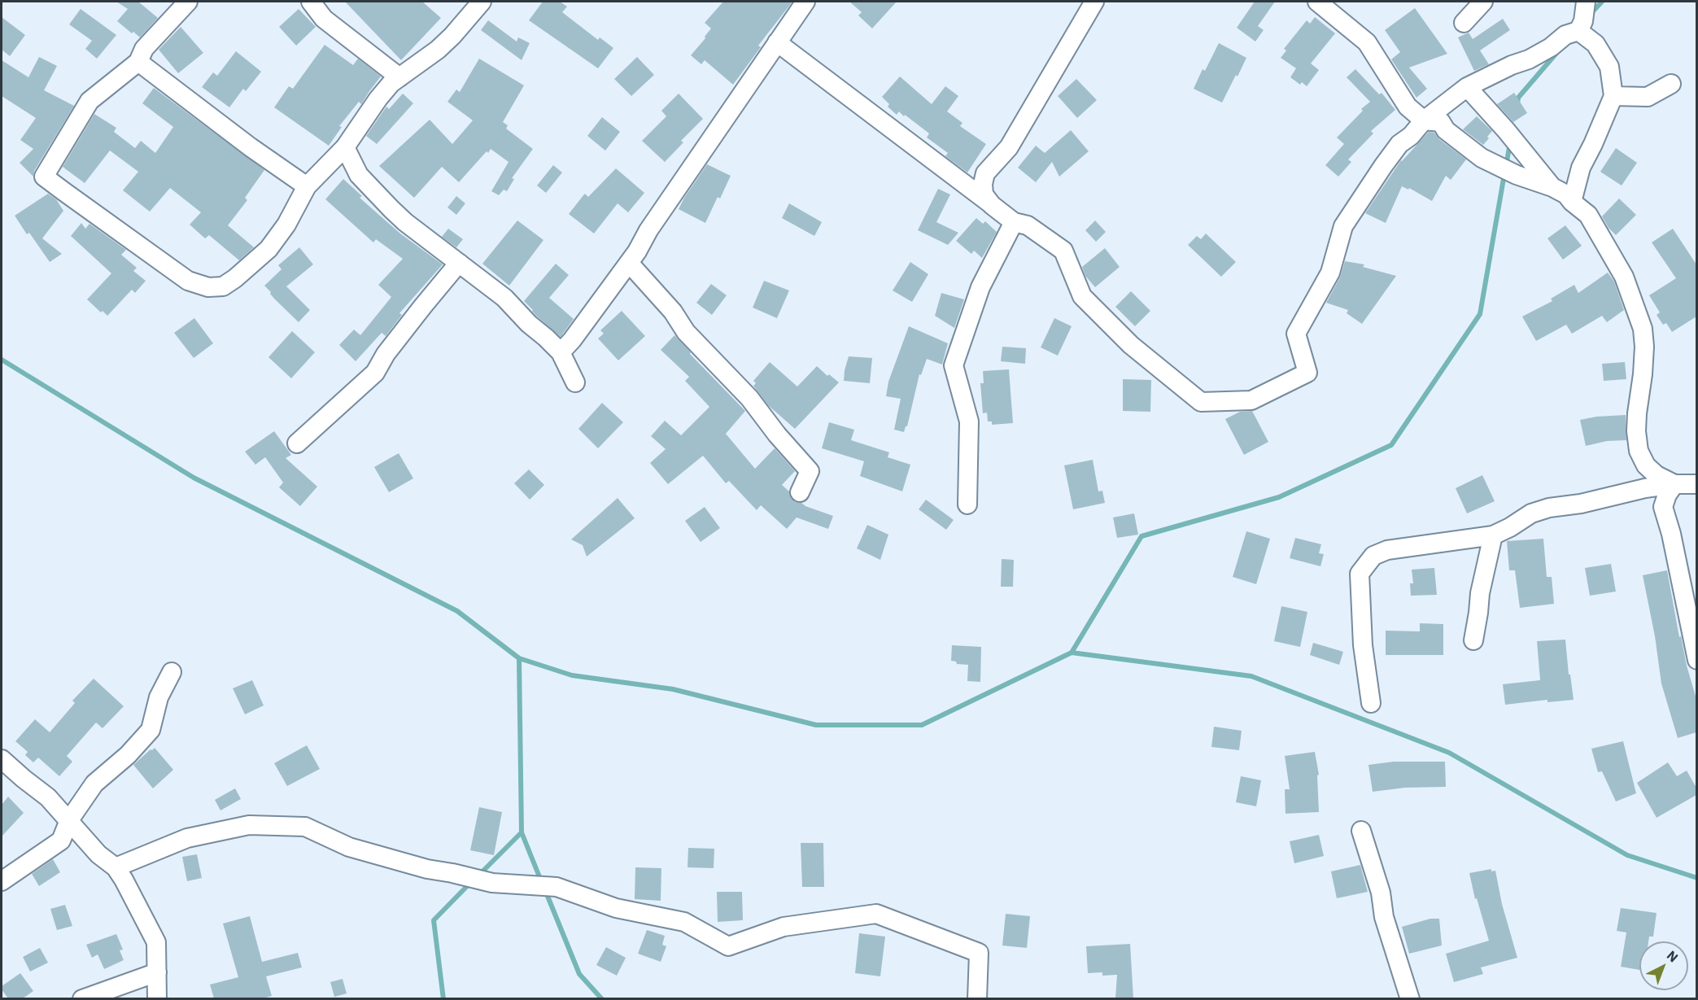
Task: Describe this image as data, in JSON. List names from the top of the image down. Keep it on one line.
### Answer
{"north":"top right"}
